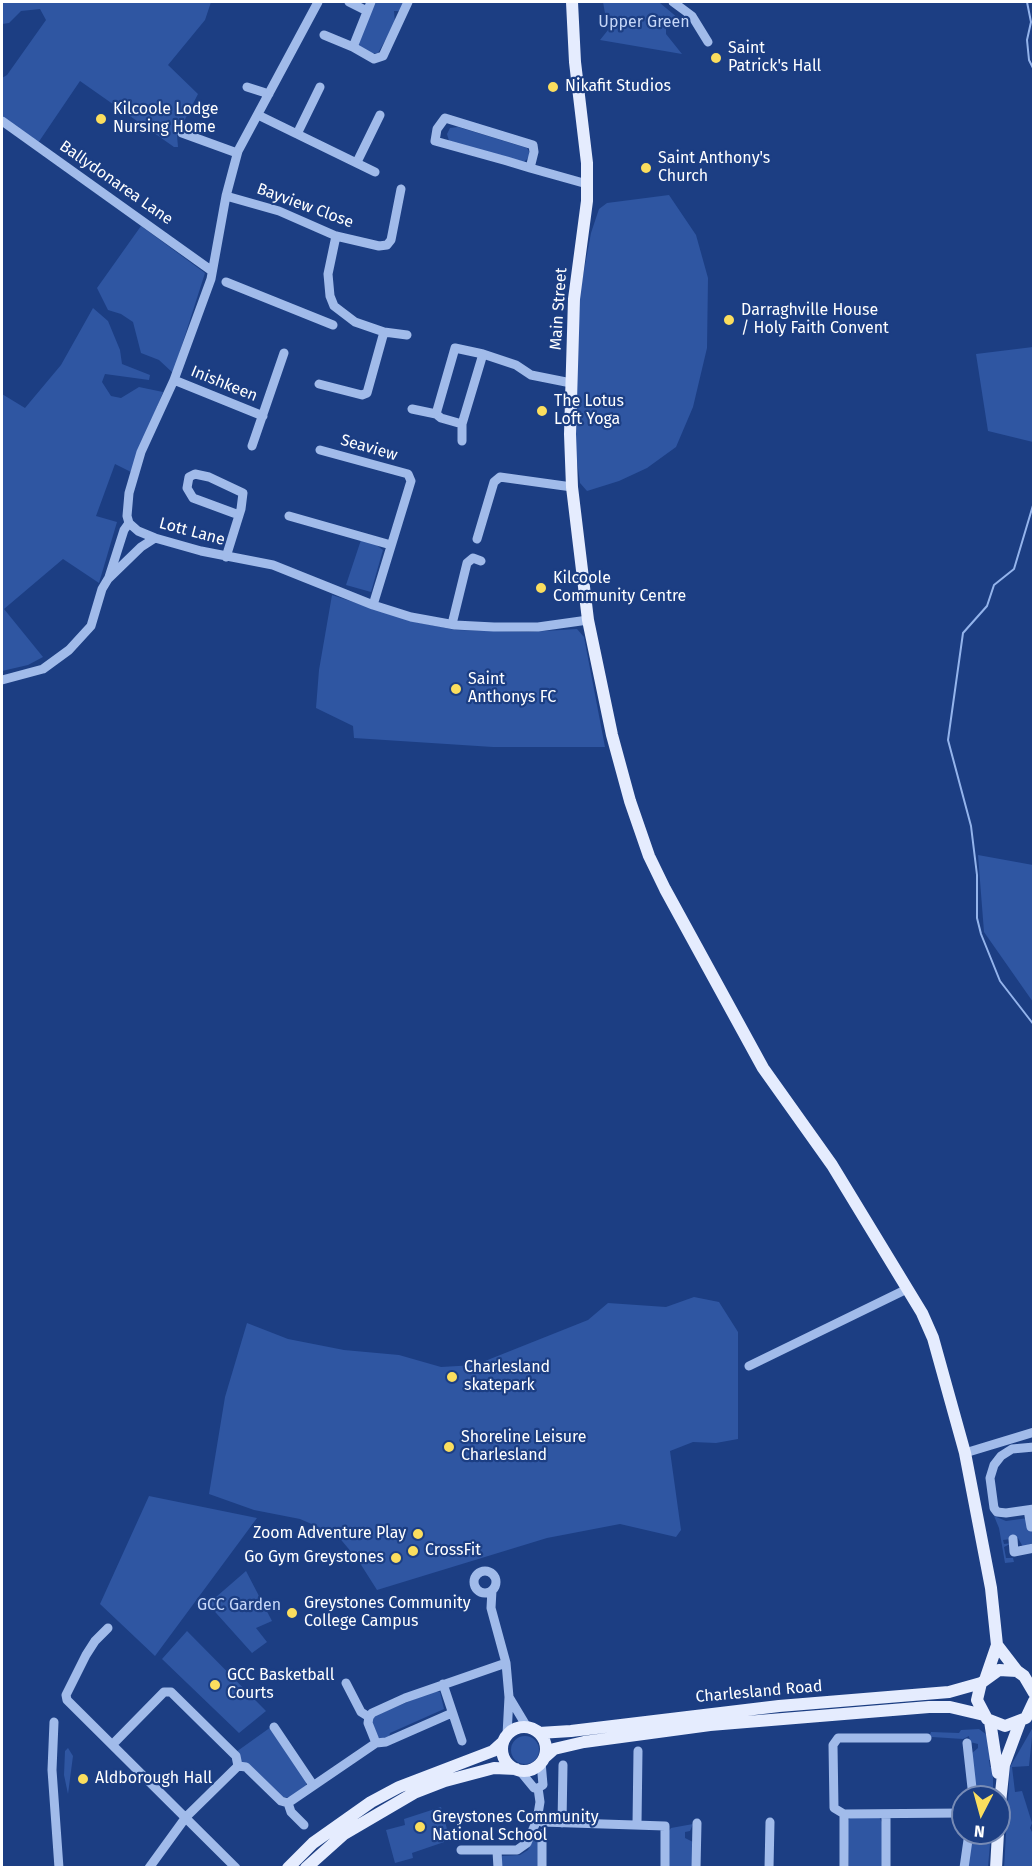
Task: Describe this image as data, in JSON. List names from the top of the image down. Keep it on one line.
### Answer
{"streets":{"main road":["Main Street","Charlesland Road"],"street":["Ballydonarea Lane","Bayview Close","Inishkeen","Seaview","Lott Lane"]},"crossings":[["Main Street","Lott Lane"],["Seaview","Lott Lane"]],"parks":["Upper Green","GCC Garden"],"places":["Saint Patrick's Hall","Nikafit Studios","Kilcoole Lodge Nursing Home","Saint Anthony's Church","Darraghville House / Holy Faith Convent","The Lotus Loft Yoga","Kilcoole Community Centre","Saint Anthonys FC","Charlesland skatepark","Shoreline Leisure Charlesland","Zoom Adventure Play","CrossFit","Go Gym Greystones","Greystones Community College Campus","GCC Basketball Courts","Aldborough Hall","Greystones Community National School"],"north":"bottom"}
